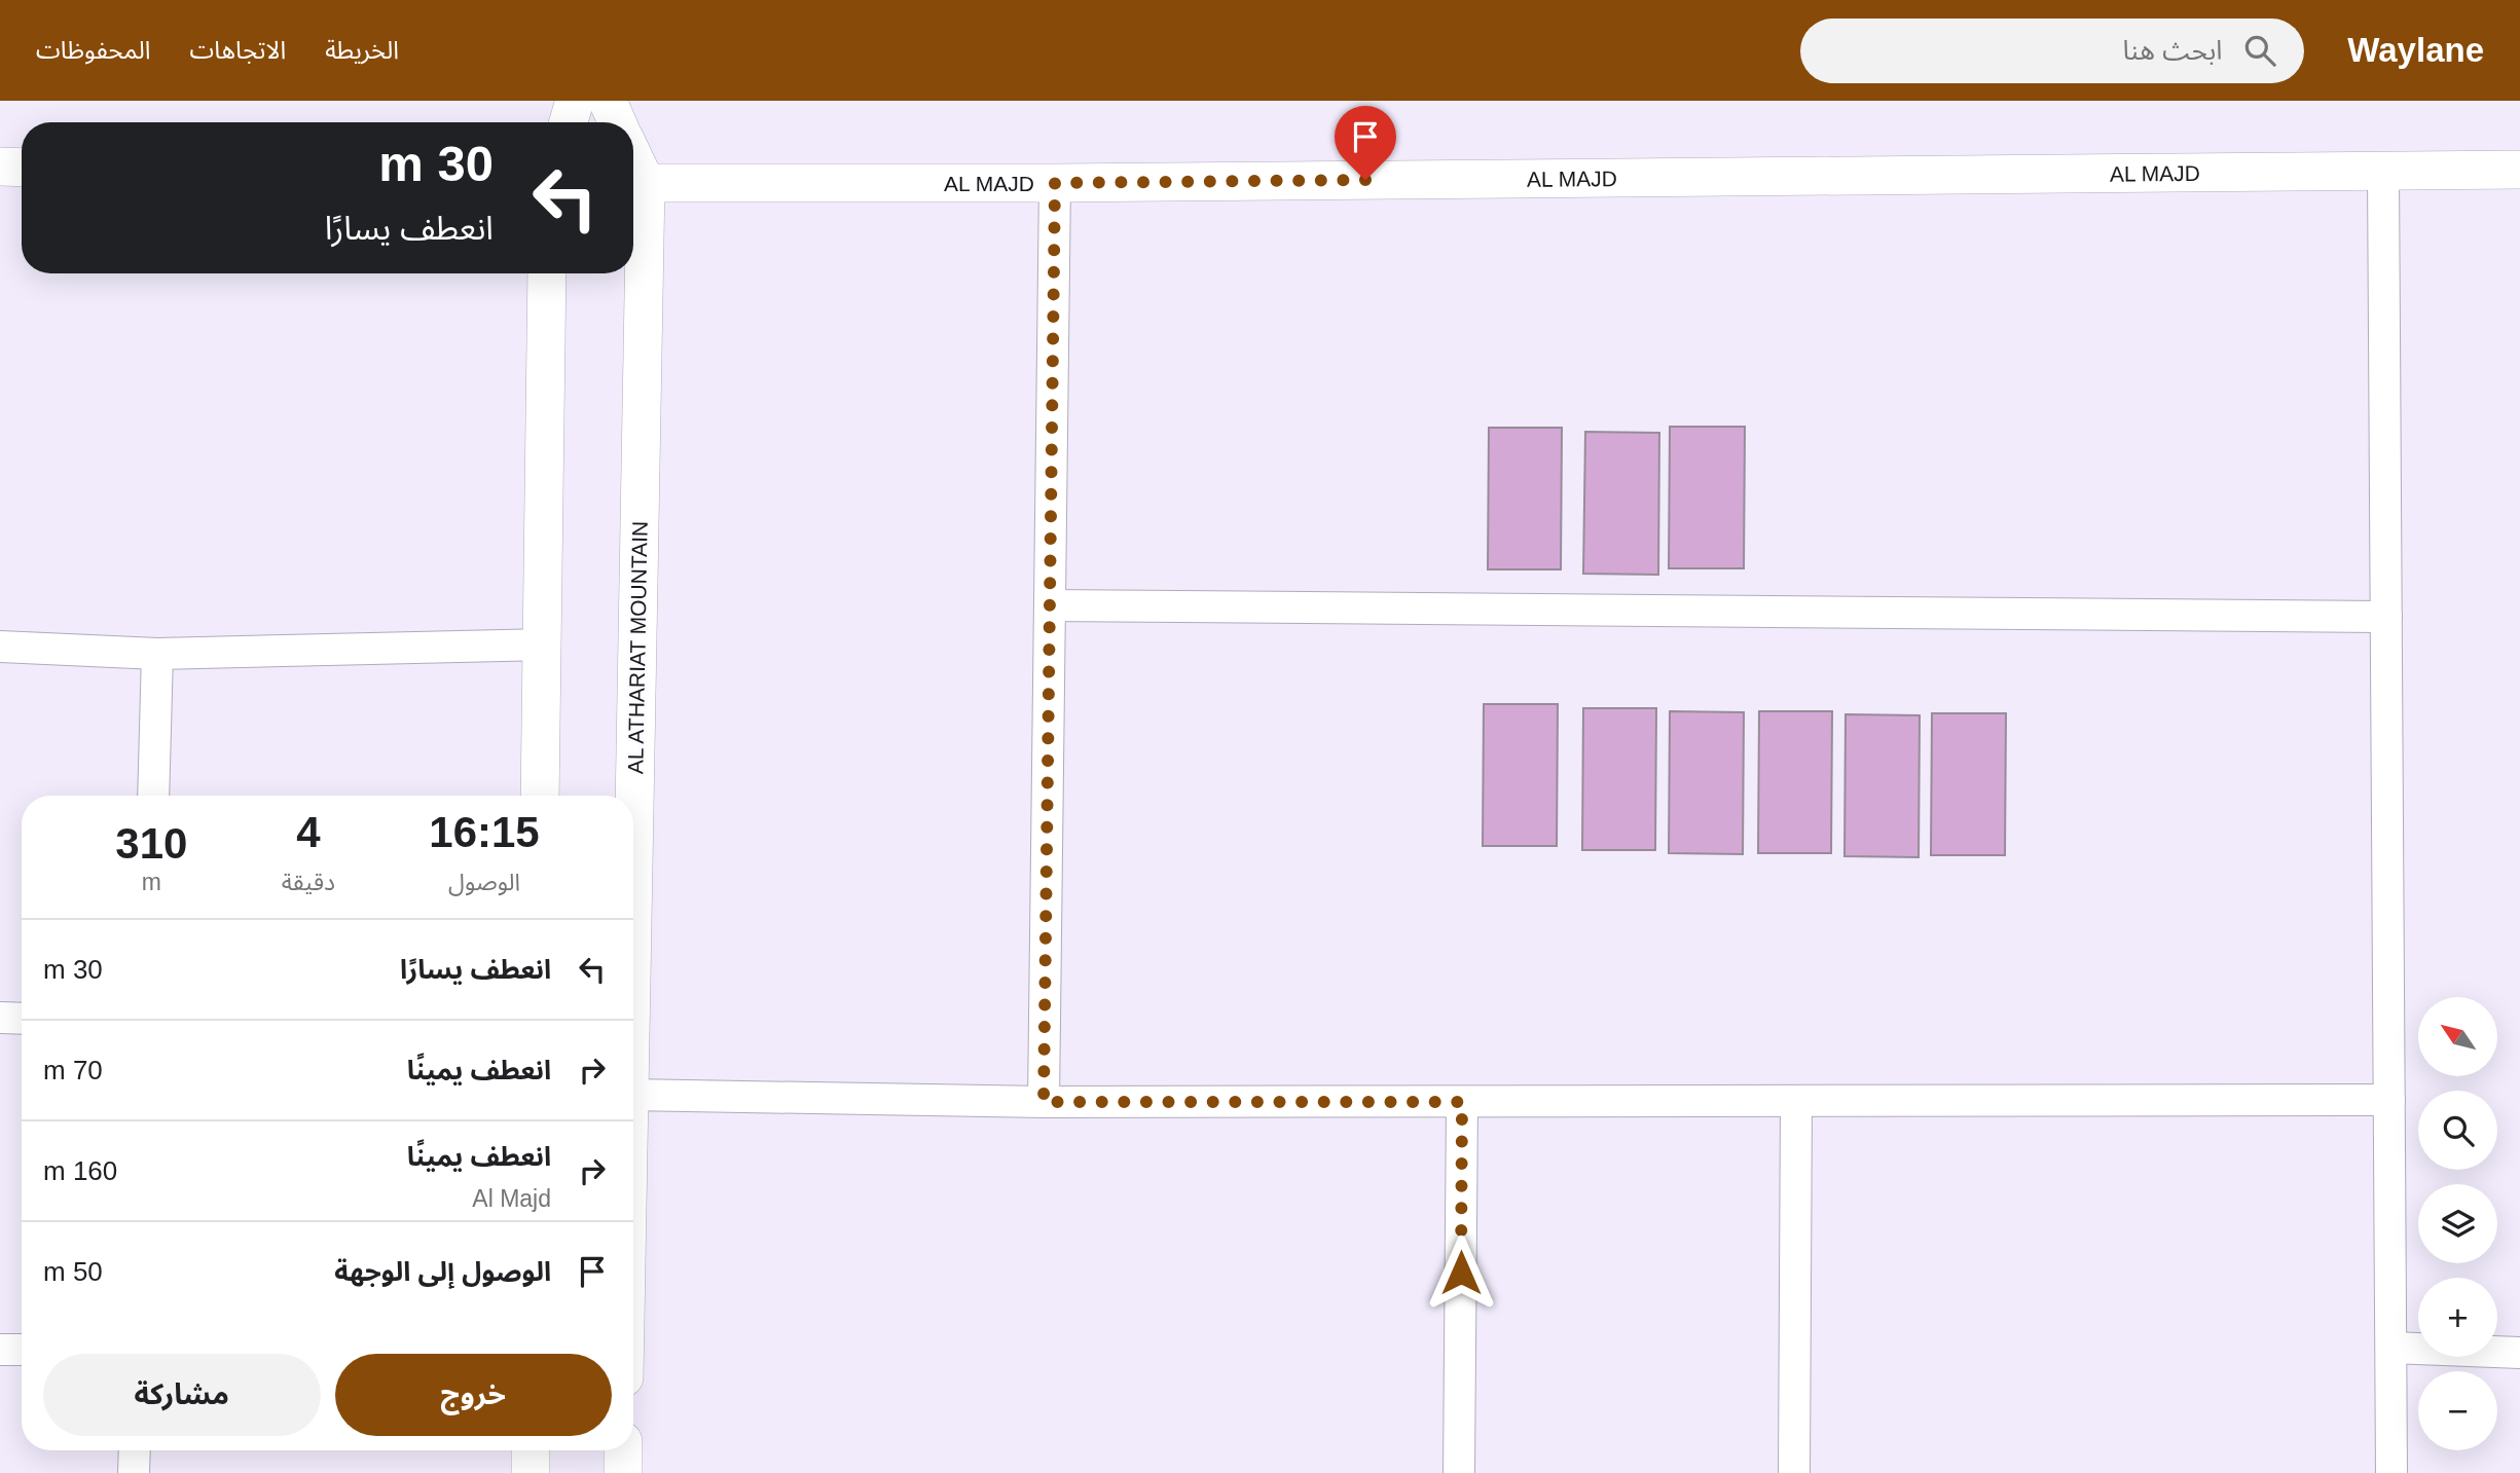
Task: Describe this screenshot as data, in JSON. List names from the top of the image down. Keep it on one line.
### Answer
{"streets":{"street":["AL MAJD","AL ATHARIAT MOUNTAIN"]},"crossings":[["AL MAJD","AL ATHARIAT MOUNTAIN"]],"north":"top left","page":{"header":"Waylane","search":"ابحث هنا","nav":["الخريطة","الاتجاهات","المحفوظات"],"turn":["30 m","انعطف يسارًا"],"eta":["16:15","الوصول","4","دقيقة","310","m"],"list":[{"name":"انعطف يسارًا","value":"30 m"},{"name":"انعطف يمينًا","value":"70 m"},{"name":"انعطف يمينًا","note":"Al Majd","value":"160 m"},{"name":"الوصول إلى الوجهة","value":"50 m"}],"map_buttons":["+","−"],"buttons":["خروج","مشاركة"]}}
